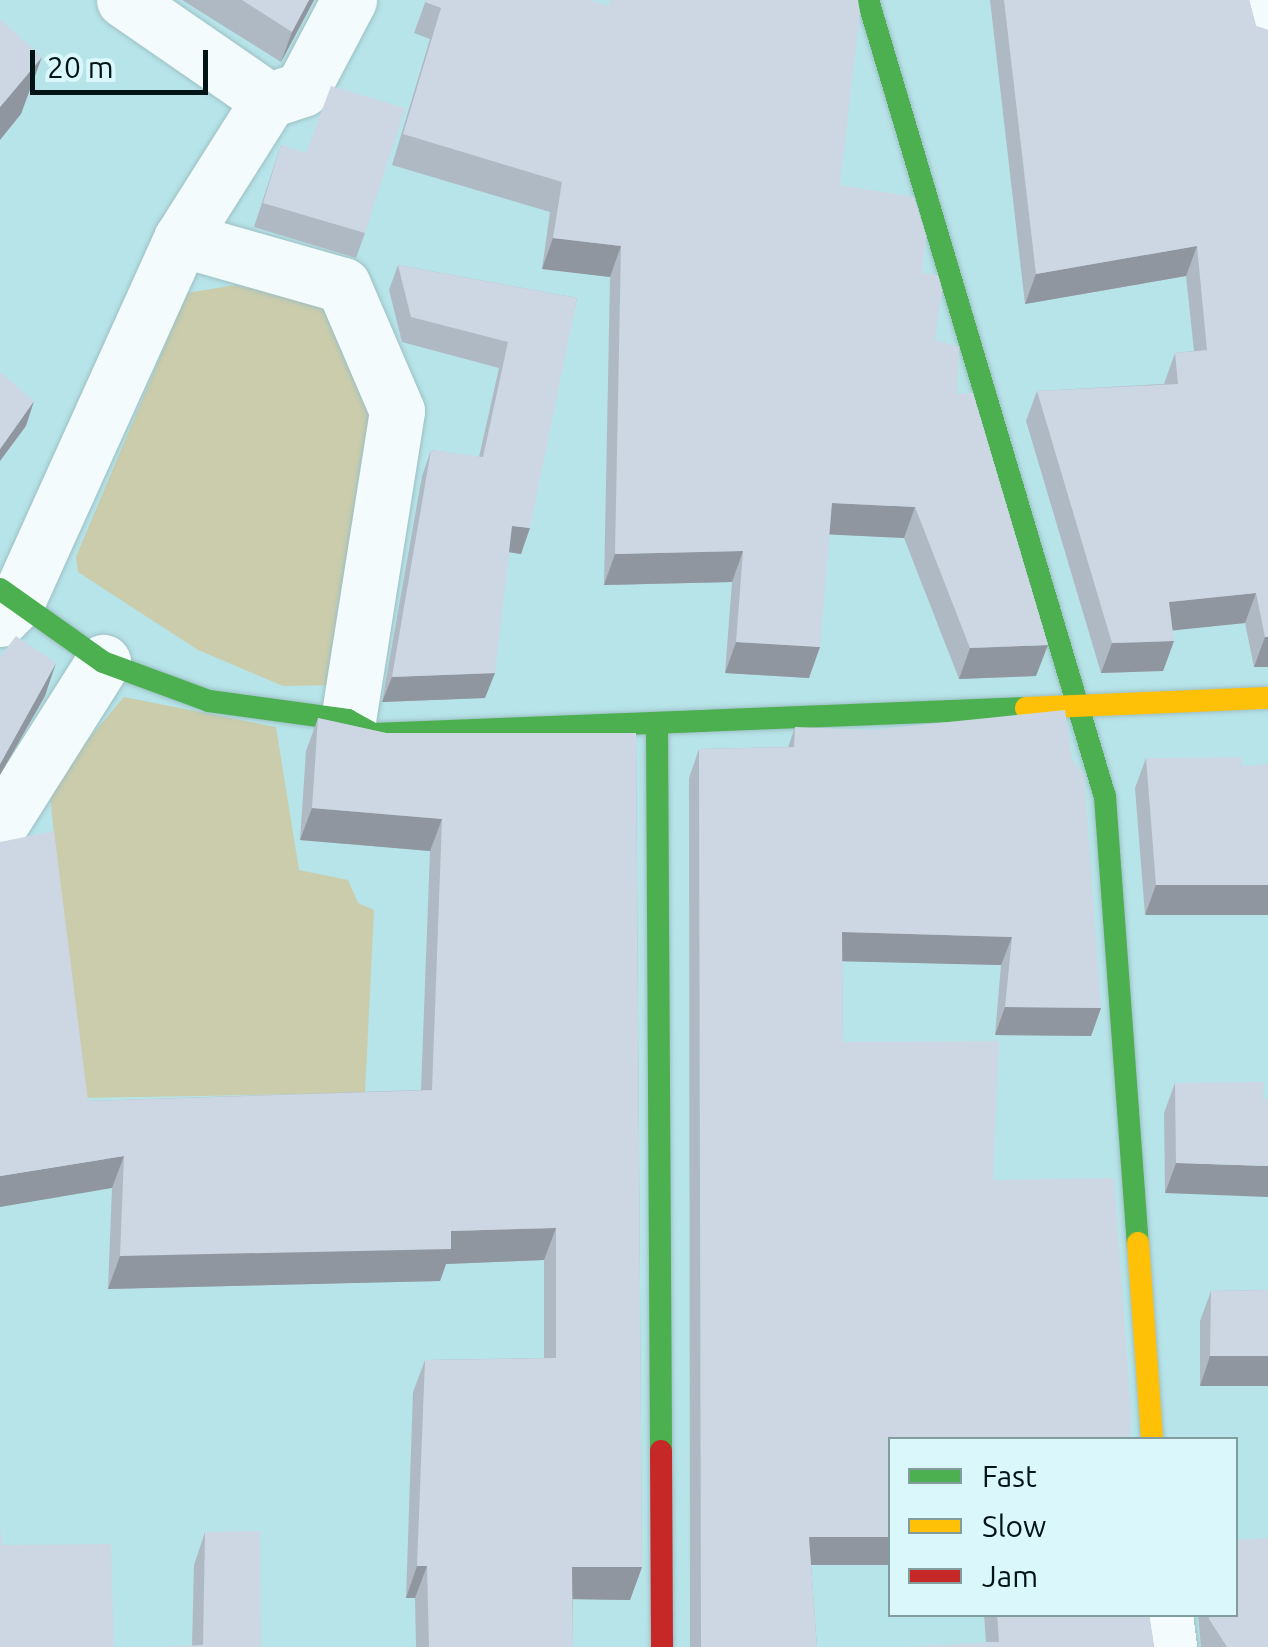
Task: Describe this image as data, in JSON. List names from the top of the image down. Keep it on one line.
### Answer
{"legend":["Fast","Slow","Jam"],"scale_bar":"20 m"}
